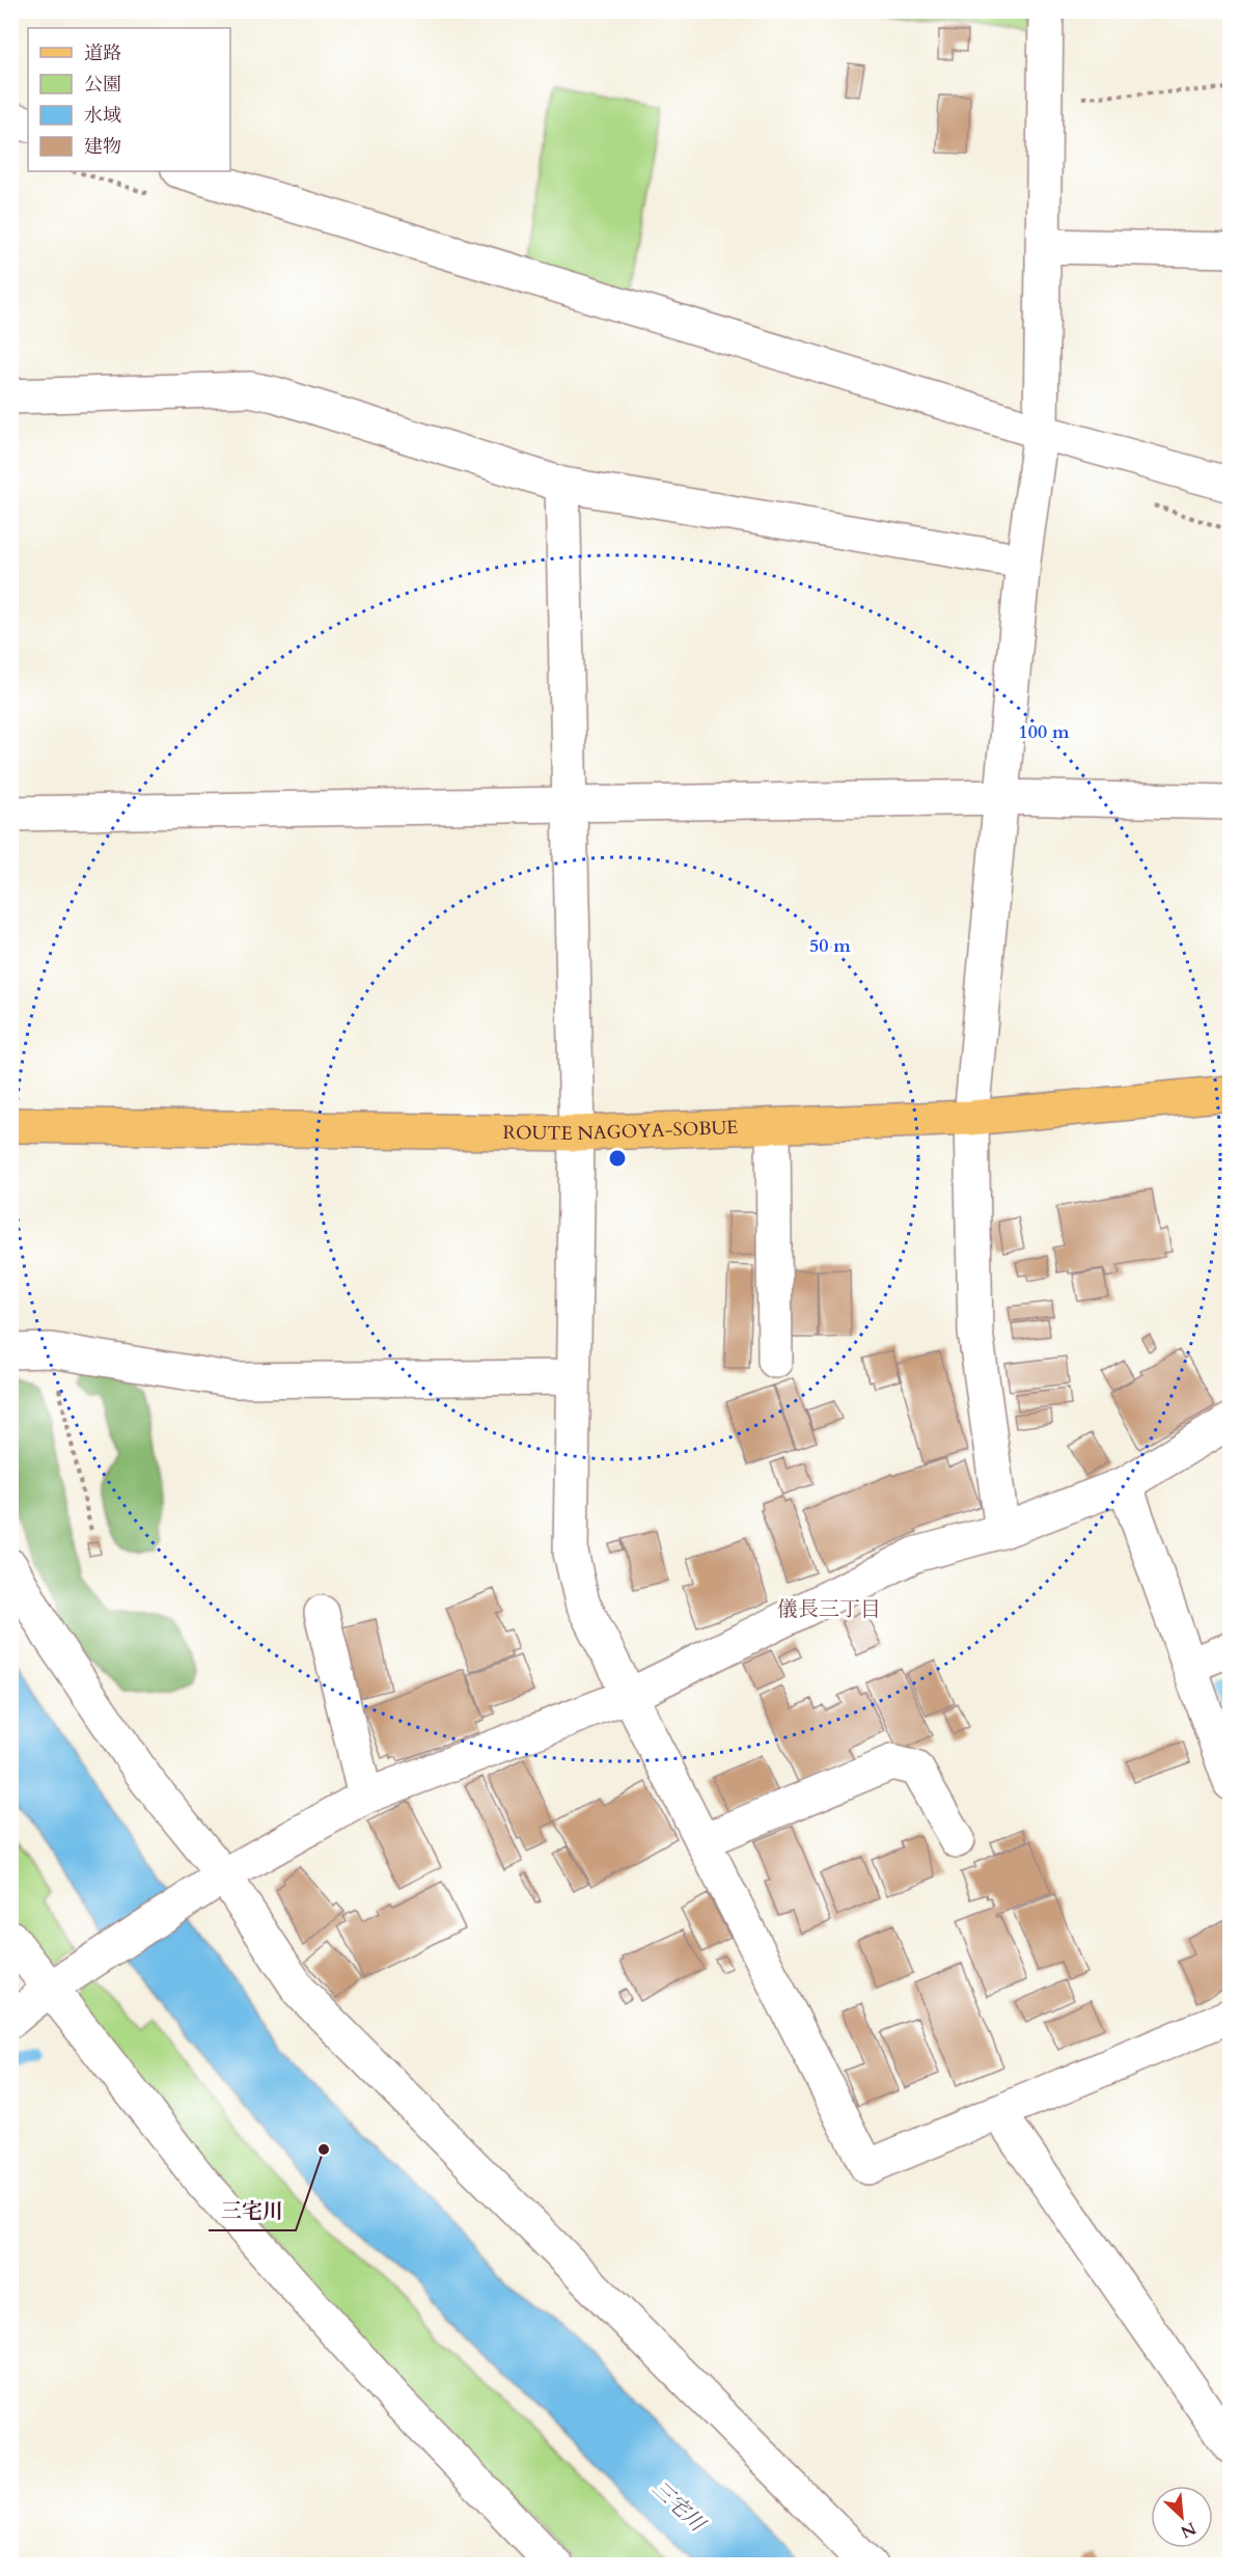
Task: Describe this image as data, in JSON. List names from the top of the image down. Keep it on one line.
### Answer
{"streets":{"main road":["ROUTE NAGOYA-SOBUE"]},"districts":["儀長三丁目"],"water":["三宅川"],"places":["三宅川"],"legend":["道路","公園","水域","建物"],"north":"bottom right","rings":["100 m","50 m"]}
